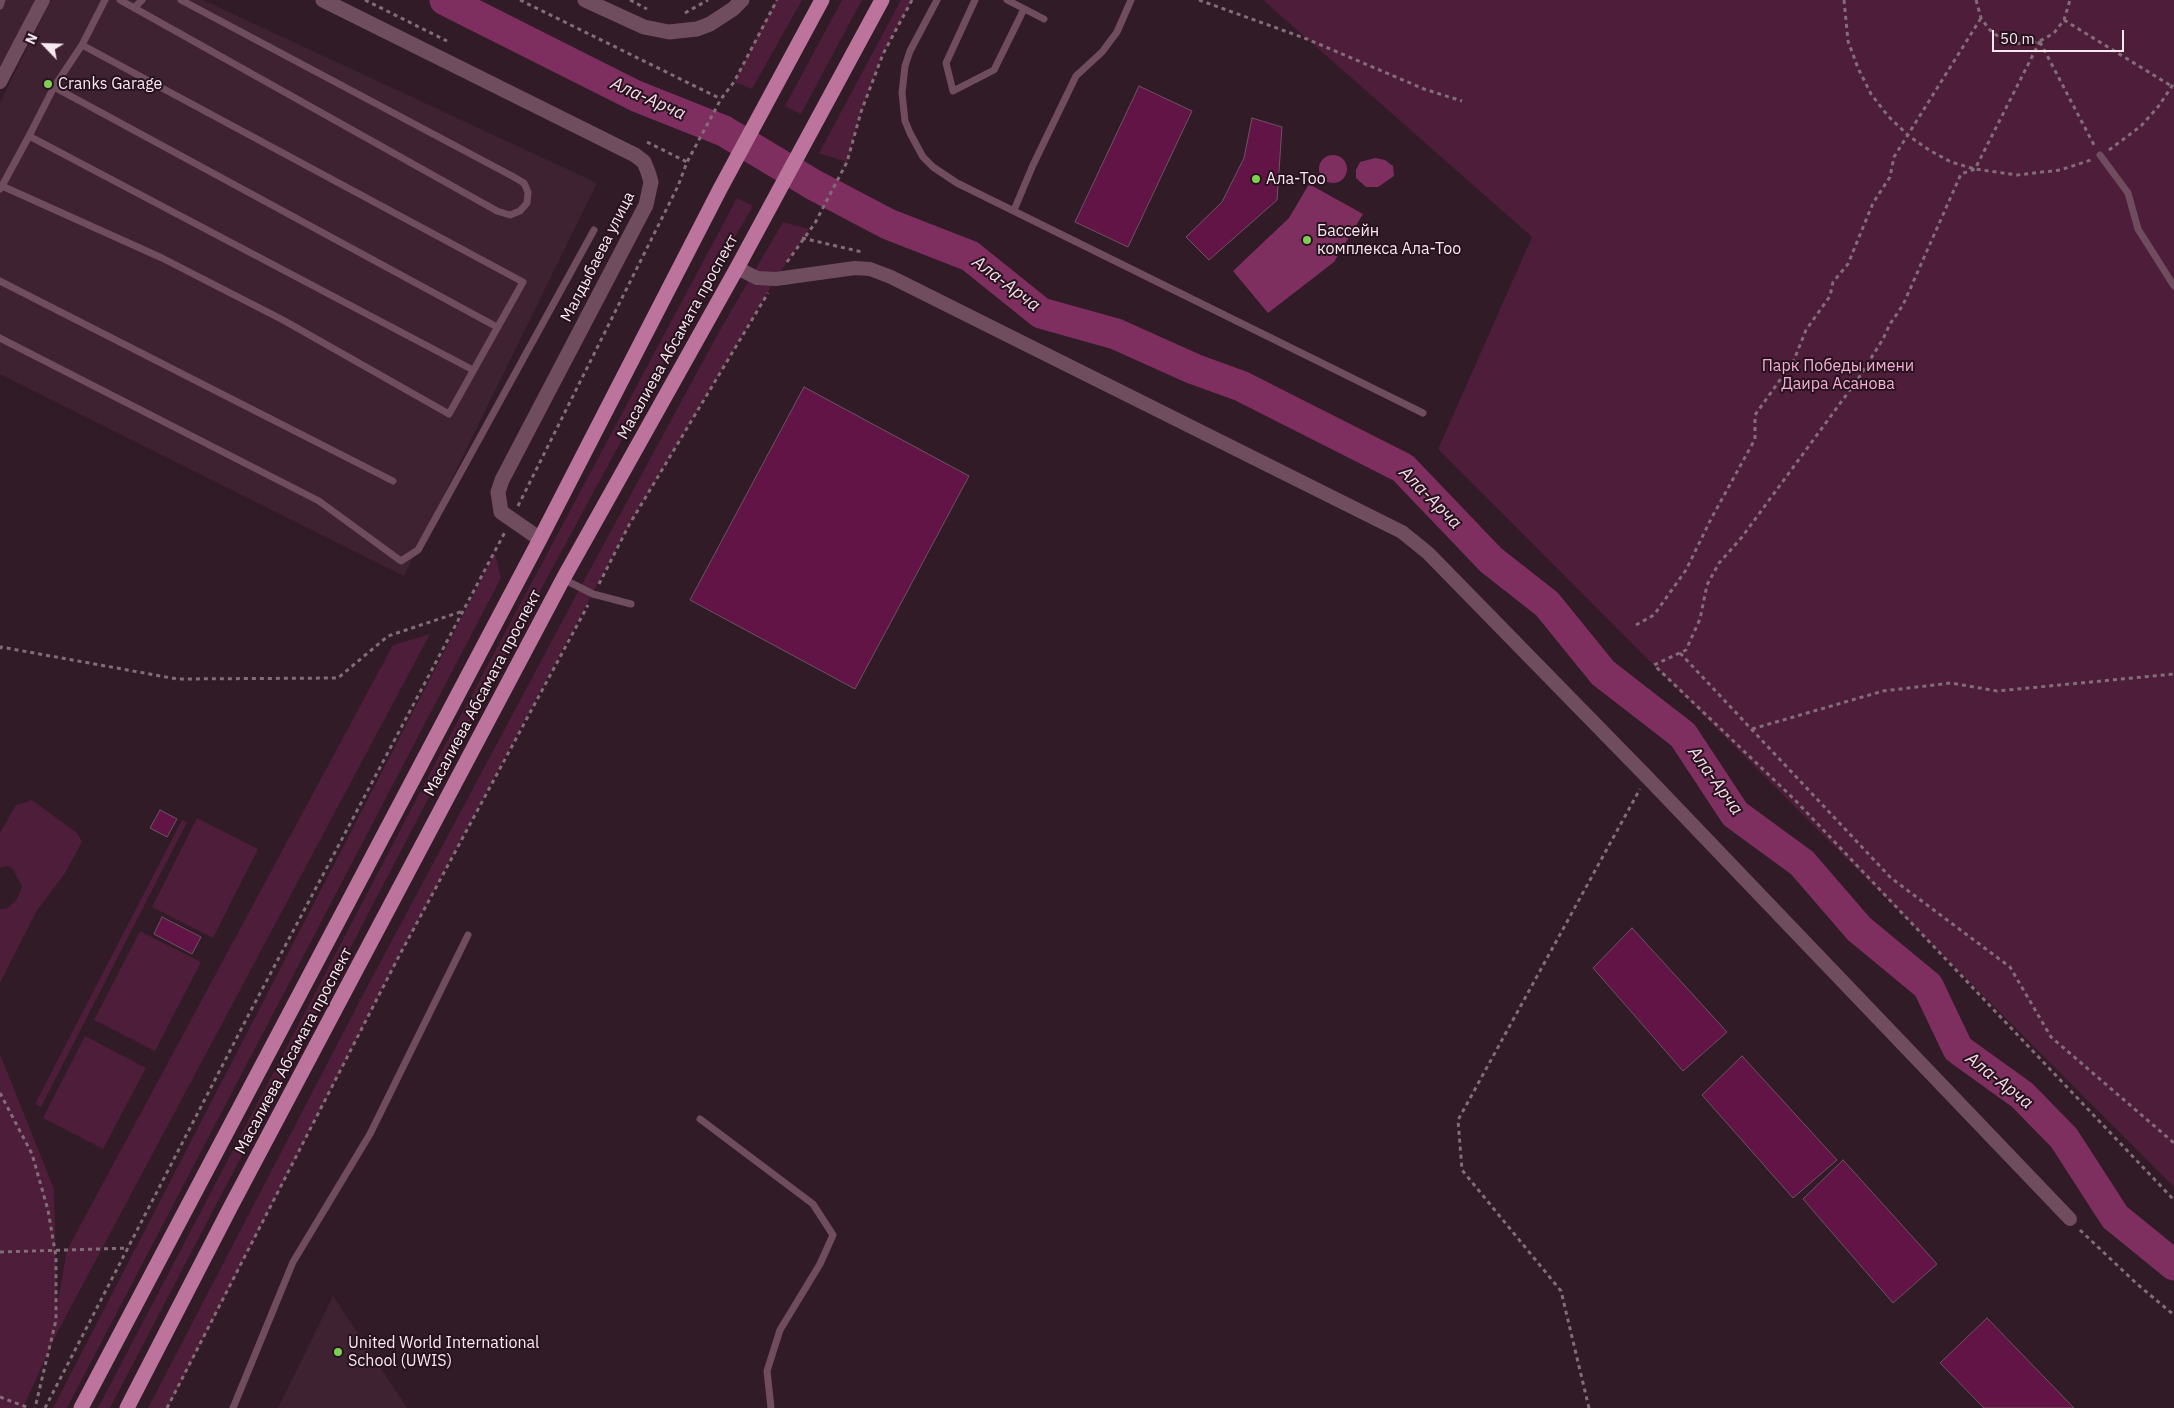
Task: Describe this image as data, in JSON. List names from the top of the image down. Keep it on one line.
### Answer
{"streets":{"main road":["Масалиева Абсамата проспект"],"street":["Малдыбаева улица"]},"crossings":[["Малдыбаева улица","Масалиева Абсамата проспект"]],"water":["Ала-Арча"],"parks":["Парк Победы имени Даира Асанова"],"places":["Cranks Garage","Ала-Тоо","Бассейн комплекса Ала-Тоо","United World International School (UWIS)"],"scale_bar":"50 m","north":"top left"}
